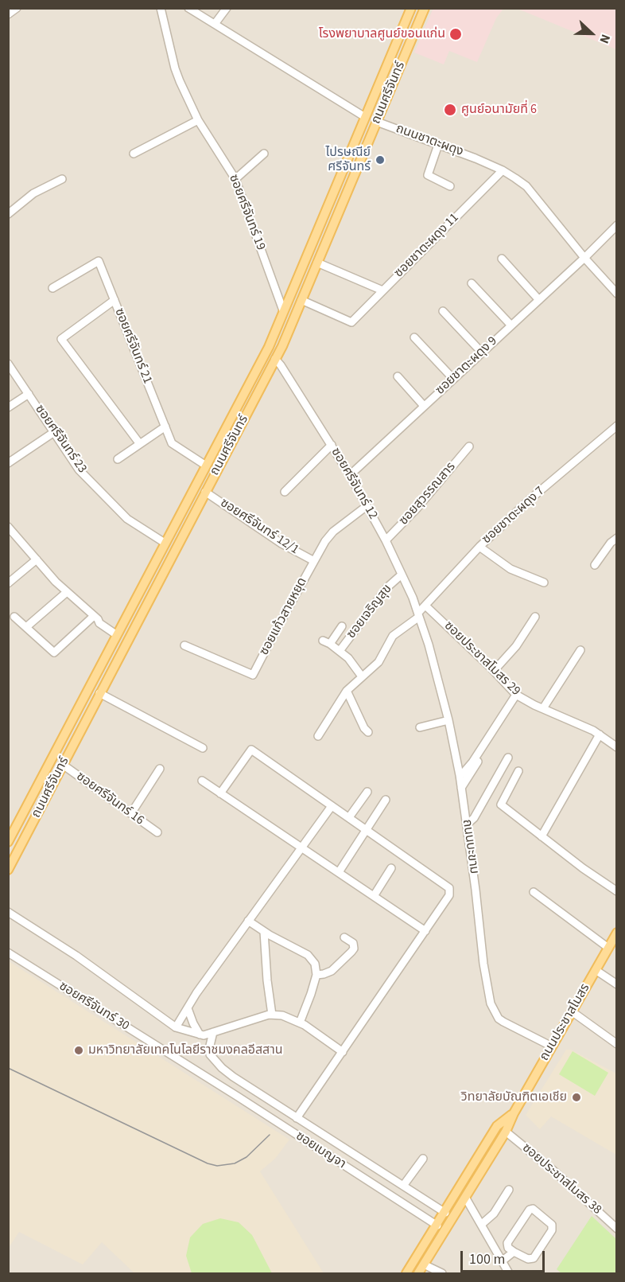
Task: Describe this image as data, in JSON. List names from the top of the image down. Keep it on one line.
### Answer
{"streets":{"main road":["ถนนศรีจันทร์","ถนนชาตะผดุง","ถนนประชาสโมสร"],"street":["ซอยศรีจันทร์ 19","ซอยชาตะผดุง 11","ซอยศรีจันทร์ 21","ซอยชาตะผดุง 9","ซอยศรีจันทร์ 23","ซอยศรีจันทร์ 12","ซอยสุวรรณสาร","ซอยชาตะผดุง 7","ซอยศรีจันทร์ 12/1","ซอยเจริญสุข","ซอยแก้วสายหยุด","ซอยประชาสโมสร 29","ซอยศรีจันทร์ 16","ถนนบะขาม","ซอยศรีจันทร์ 30","ซอยเบญจา","ซอยประชาสโมสร 38"]},"crossings":[["ถนนศรีจันทร์","ถนนชาตะผดุง"],["ถนนศรีจันทร์","ซอยศรีจันทร์ 19"],["ถนนศรีจันทร์","ซอยชาตะผดุง 11"],["ถนนศรีจันทร์","ซอยศรีจันทร์ 21"],["ถนนศรีจันทร์","ซอยศรีจันทร์ 23"],["ถนนศรีจันทร์","ซอยศรีจันทร์ 12"],["ถนนศรีจันทร์","ซอยศรีจันทร์ 12/1"],["ถนนศรีจันทร์","ซอยศรีจันทร์ 16"],["ถนนชาตะผดุง","ซอยชาตะผดุง 11"],["ถนนชาตะผดุง","ซอยชาตะผดุง 9"],["ซอยชาตะผดุง 9","ซอยศรีจันทร์ 12"],["ซอยศรีจันทร์ 12","ซอยสุวรรณสาร"],["ซอยศรีจันทร์ 12","ซอยชาตะผดุง 7"],["ซอยศรีจันทร์ 12","ซอยเจริญสุข"],["ซอยศรีจันทร์ 12","ซอยแก้วสายหยุด"],["ซอยศรีจันทร์ 12","ถนนบะขาม"],["ซอยชาตะผดุง 7","ซอยประชาสโมสร 29"],["ซอยชาตะผดุง 7","ถนนบะขาม"],["ซอยศรีจันทร์ 12/1","ซอยแก้วสายหยุด"],["ถนนบะขาม","ถนนประชาสโมสร"],["ซอยศรีจันทร์ 30","ซอยเบญจา"],["ถนนประชาสโมสร","ซอยเบญจา"],["ถนนประชาสโมสร","ซอยประชาสโมสร 38"]],"places":["โรงพยาบาลศูนย์ขอนแก่น","ศูนย์อนามัยที่ 6","ไปรษณีย์ ศรีจันทร์","มหาวิทยาลัยเทคโนโลยีราชมงคลอีสสาน","วิทยาลัยบัณฑิตเอเชีย"],"scale_bar":"100 m","north":"right"}
